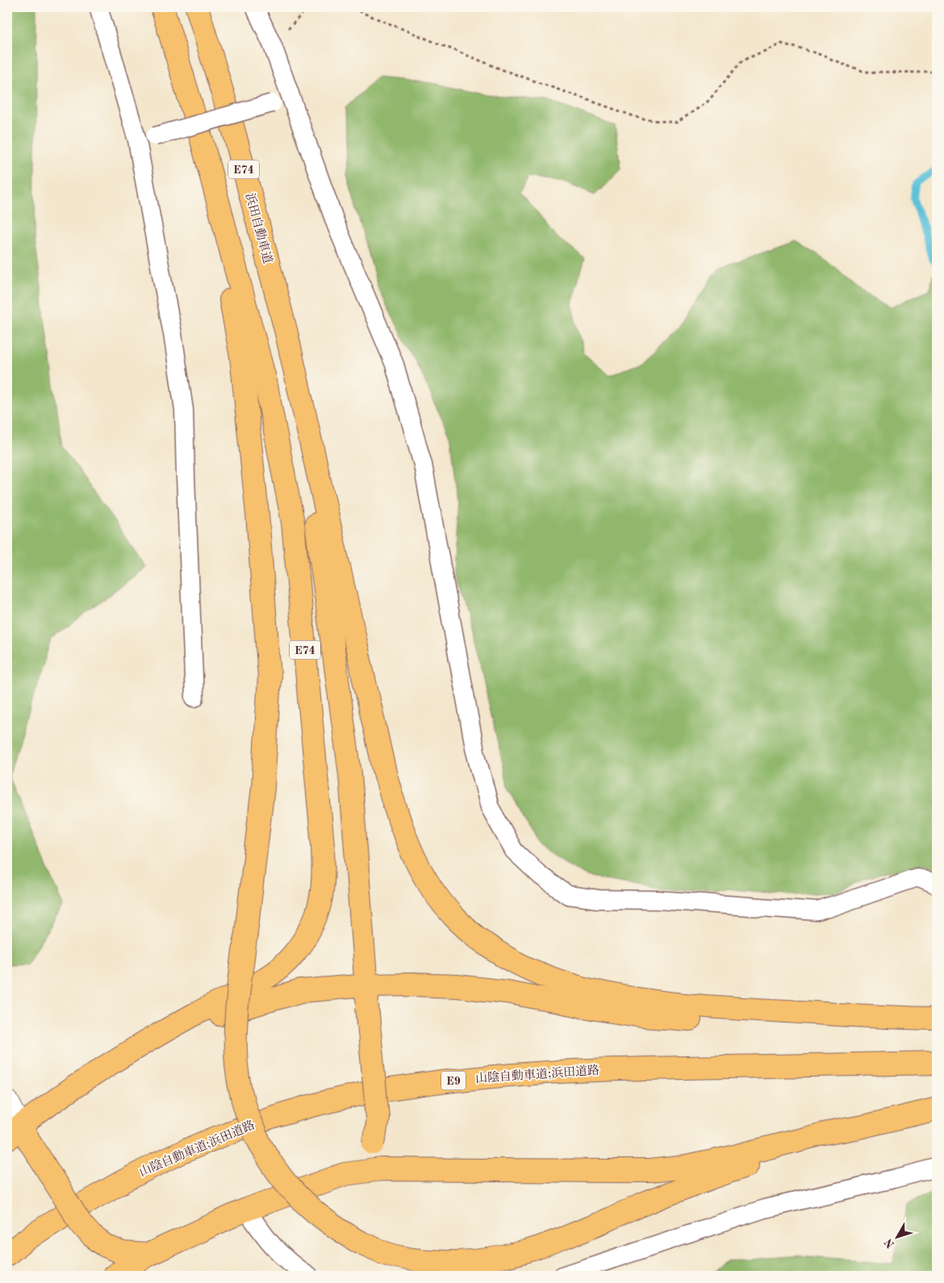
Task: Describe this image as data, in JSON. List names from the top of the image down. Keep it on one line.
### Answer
{"streets":{"highway":["E74","浜田自動車道","山陰自動車道;浜田道路","E9"]},"north":"bottom left"}
